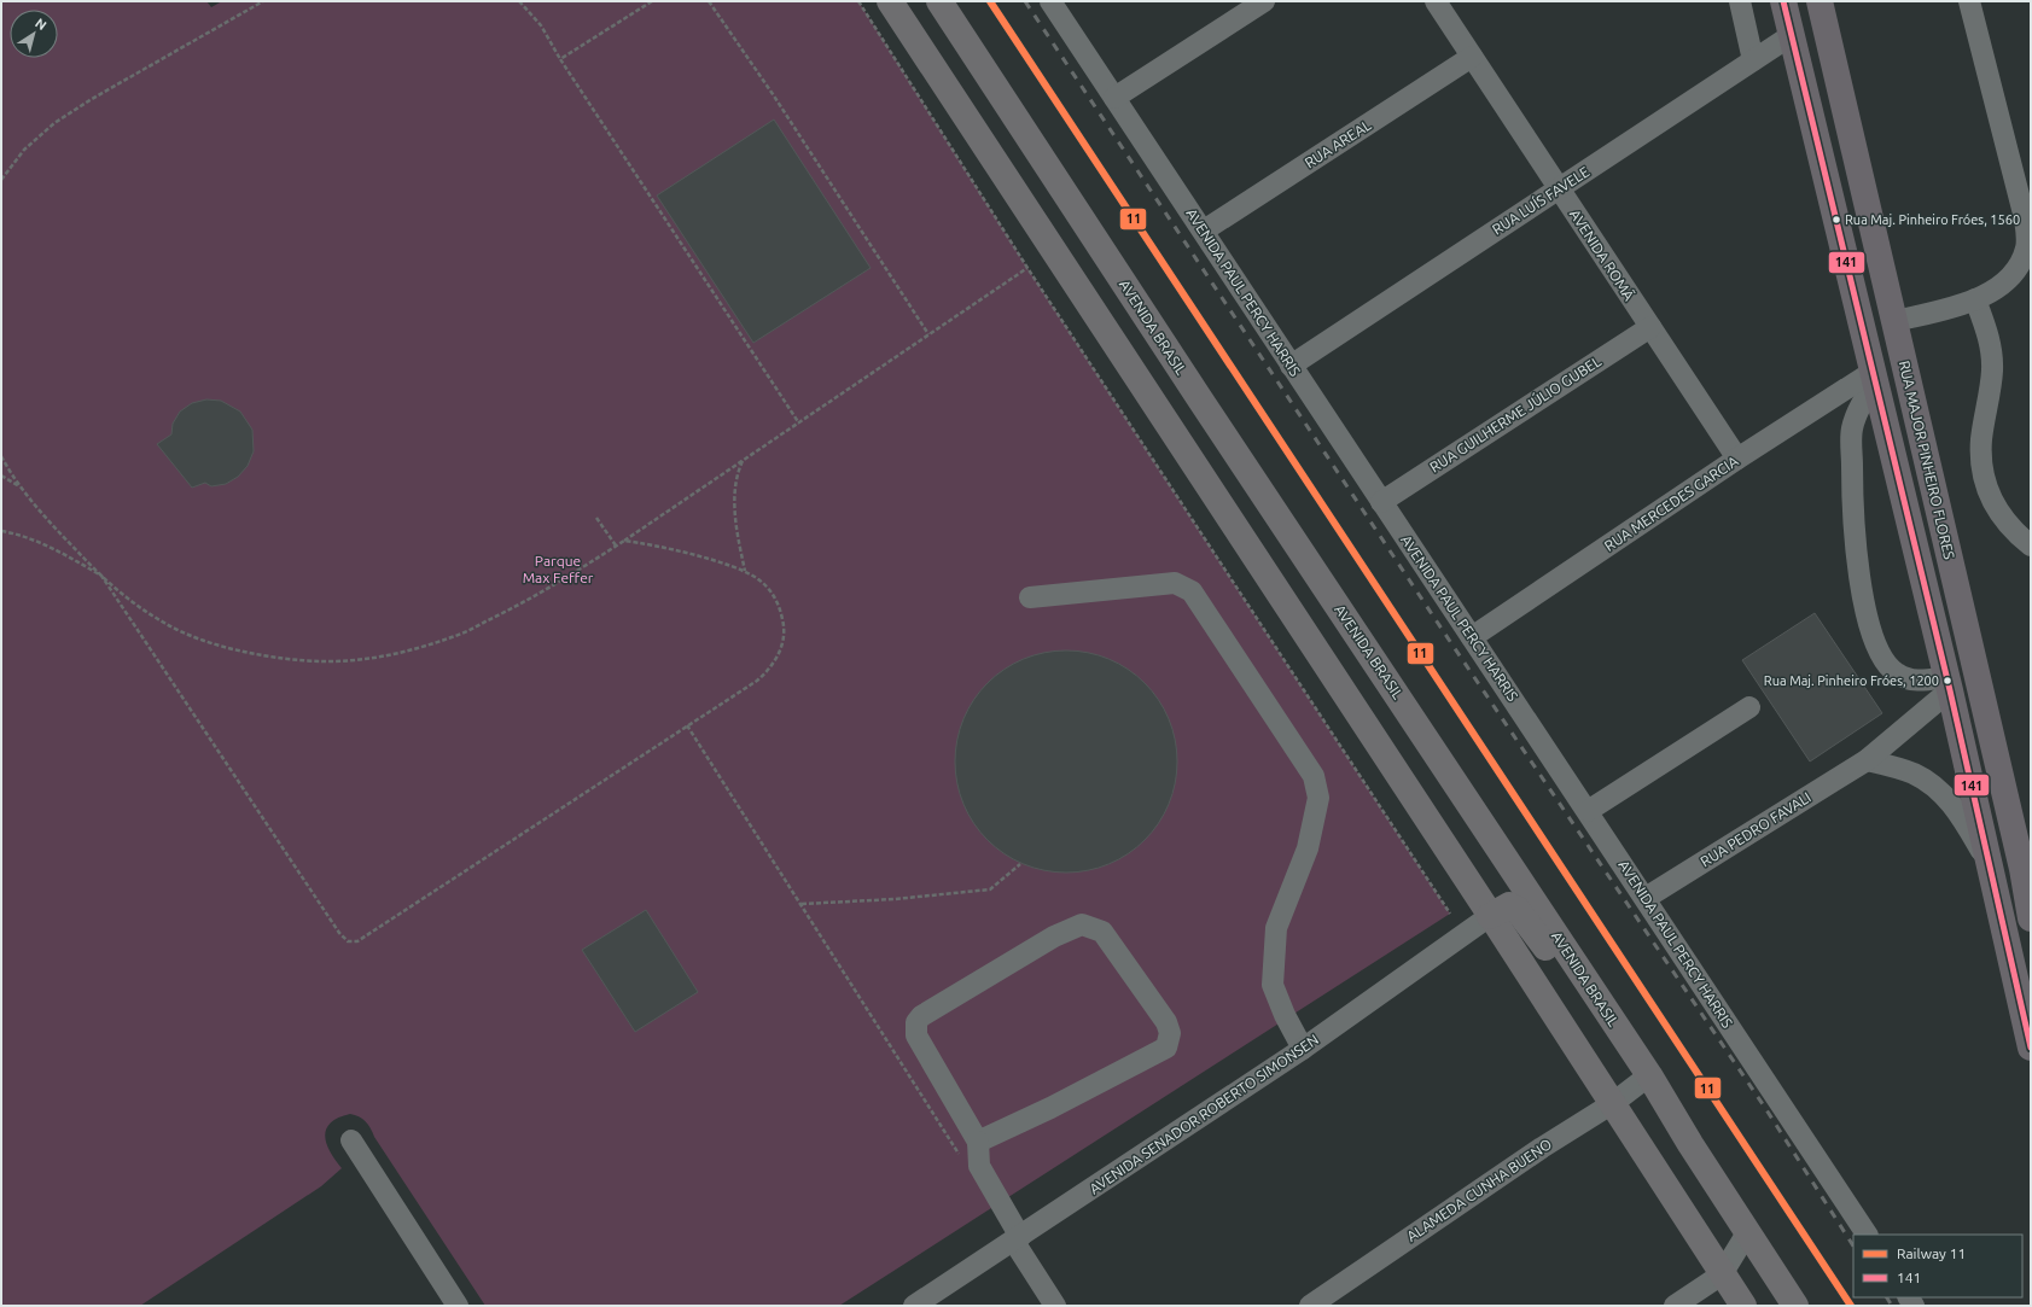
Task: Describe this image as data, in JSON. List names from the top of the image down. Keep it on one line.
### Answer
{"streets":{"highway":["RUA MAJOR PINHEIRO FLORES"],"main road":["AVENIDA BRASIL"],"street":["RUA AREAL","RUA LUÍS FAVELE","AVENIDA ROMÃ","AVENIDA PAUL PERCY HARRIS","RUA GUILHERME JÚLIO GUBEL","RUA MERCEDES GARCIA","RUA PEDRO FAVALI","AVENIDA SENADOR ROBERTO SIMONSEN","ALAMEDA CUNHA BUENO"]},"crossings":[["RUA AREAL","AVENIDA ROMÃ"],["RUA AREAL","AVENIDA PAUL PERCY HARRIS"],["RUA LUÍS FAVELE","AVENIDA ROMÃ"],["RUA LUÍS FAVELE","AVENIDA PAUL PERCY HARRIS"],["AVENIDA ROMÃ","RUA GUILHERME JÚLIO GUBEL"],["AVENIDA ROMÃ","RUA MERCEDES GARCIA"],["AVENIDA PAUL PERCY HARRIS","RUA GUILHERME JÚLIO GUBEL"],["AVENIDA PAUL PERCY HARRIS","RUA MERCEDES GARCIA"],["AVENIDA PAUL PERCY HARRIS","RUA PEDRO FAVALI"],["AVENIDA BRASIL","ALAMEDA CUNHA BUENO"]],"parks":["Parque Max Feffer"],"places":["Rua Maj. Pinheiro Fróes, 1560","Rua Maj. Pinheiro Fróes, 1200"],"lines":["rail line 11","transit line 141"],"legend":["Railway 11","141"],"north":"top right"}
